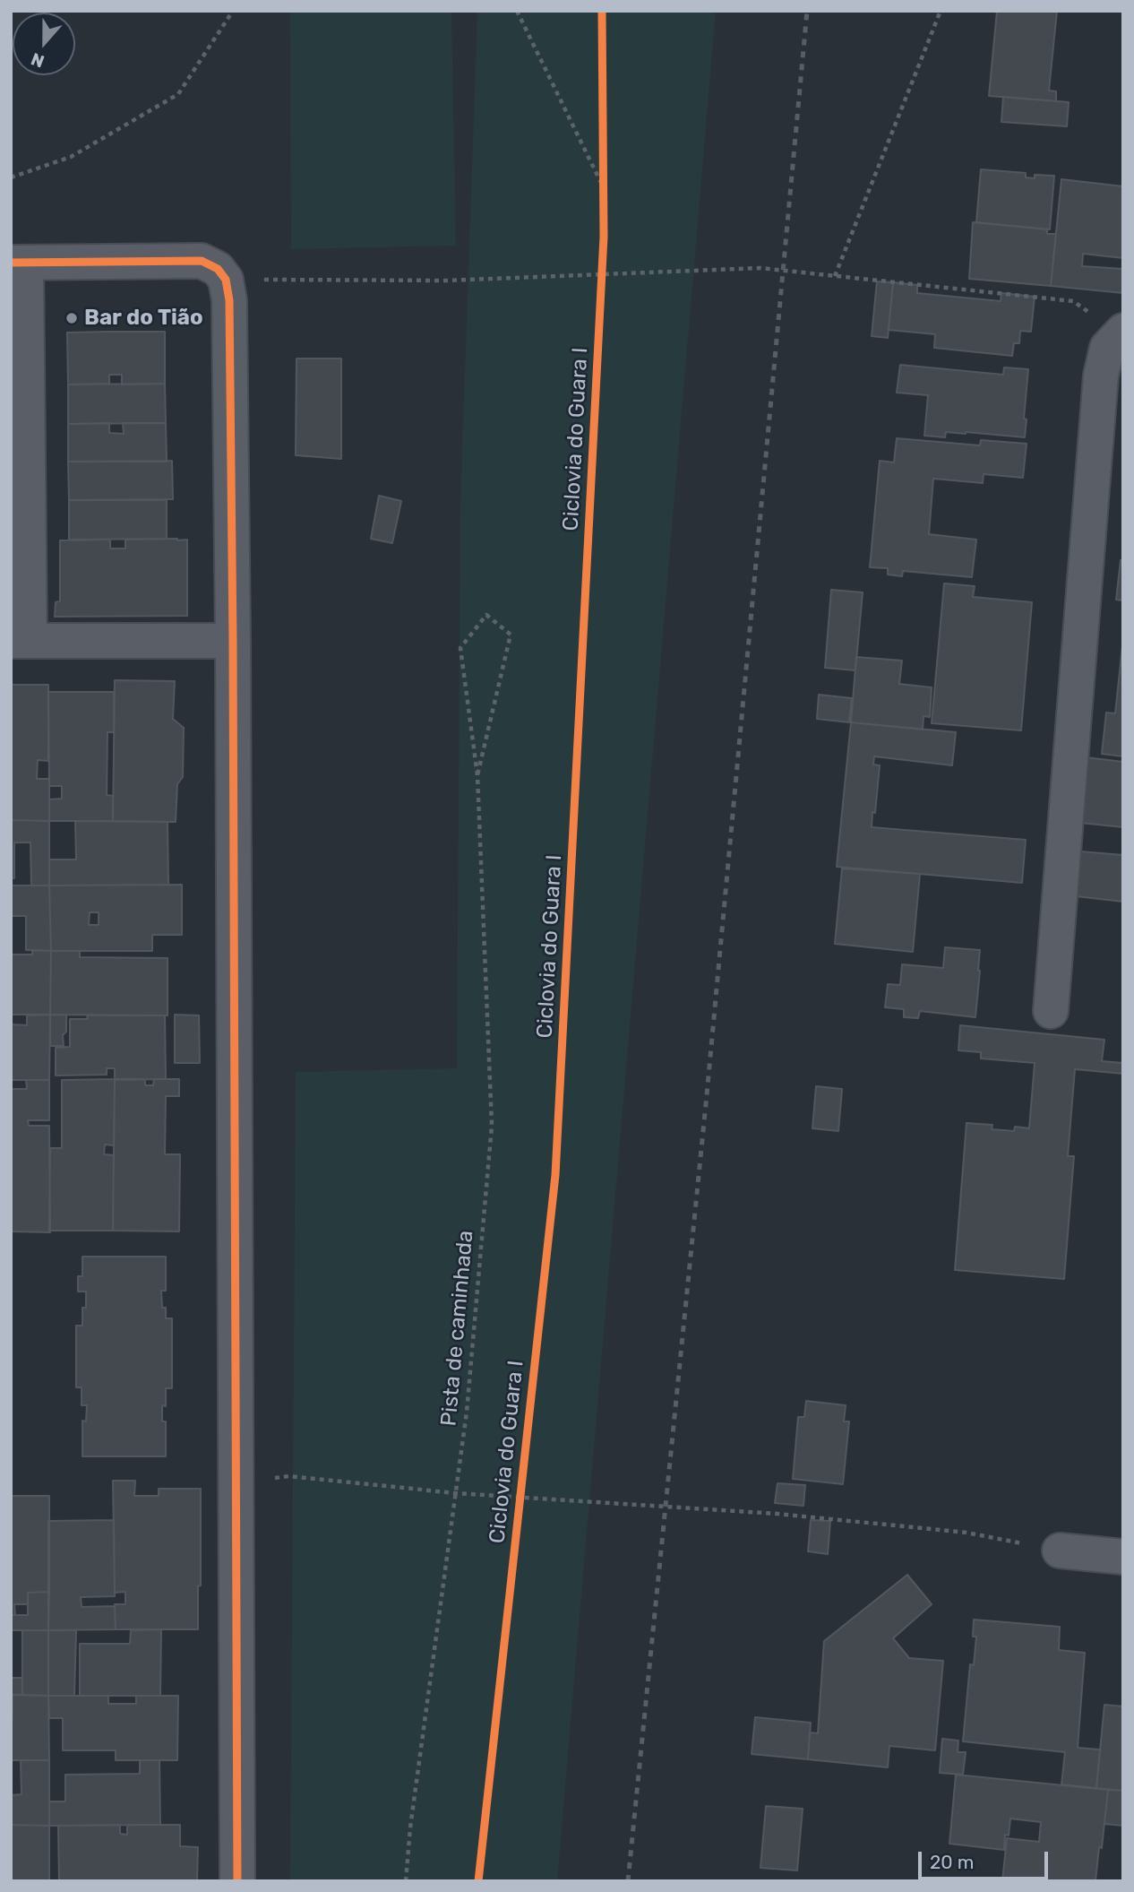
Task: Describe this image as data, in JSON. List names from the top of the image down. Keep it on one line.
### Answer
{"streets":{"path":["Pista de caminhada"],"cycle path":["Ciclovia do Guara I"]},"places":["Bar do Tião"],"scale_bar":"20 m","north":"bottom"}
